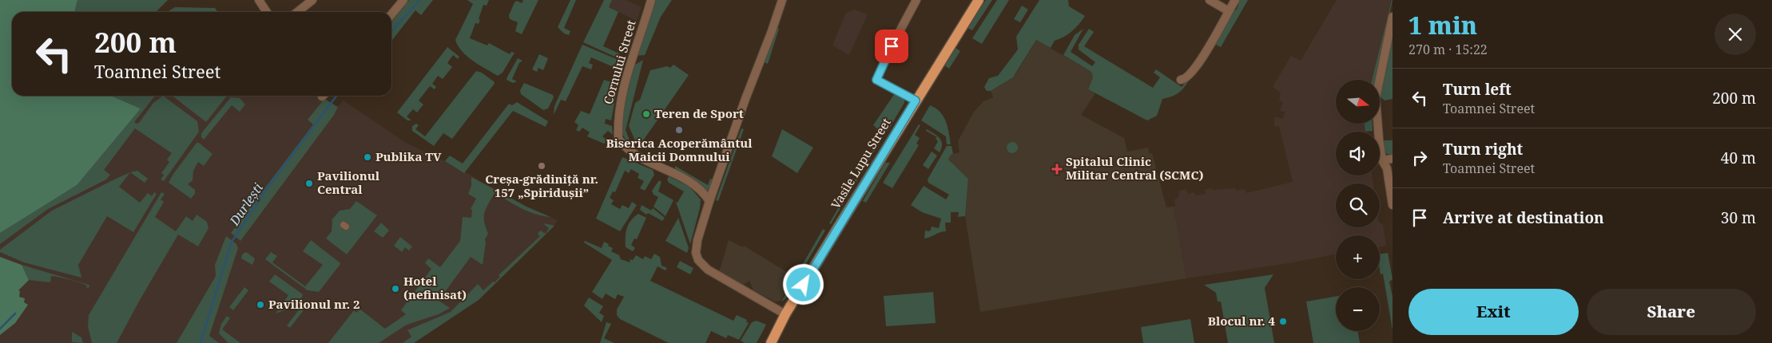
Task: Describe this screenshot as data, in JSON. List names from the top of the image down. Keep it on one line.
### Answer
{"streets":{"main road":["Vasile Lupu Street"],"street":["Cornului Street"]},"water":["Durlești"],"places":{"other":["Teren de Sport","Biserica Acoperământul Maicii Domnului","Publika TV","Creșa-grădiniță nr. 157 „Spiridușii”","Pavilionul Central","Hotel (nefinisat)","Pavilionul nr. 2","Blocul nr. 4"],"health":["Spitalul Clinic Militar Central (SCMC)"]},"north":"right","page":{"heading":["1 min","270 m · 15:22"],"turn":["200 m","Toamnei Street"],"list":[{"name":"Turn left","note":"Toamnei Street","value":"200 m"},{"name":"Turn right","note":"Toamnei Street","value":"40 m"},{"name":"Arrive at destination","value":"30 m"}],"map_buttons":["+","−"],"buttons":["Exit","Share"]}}
